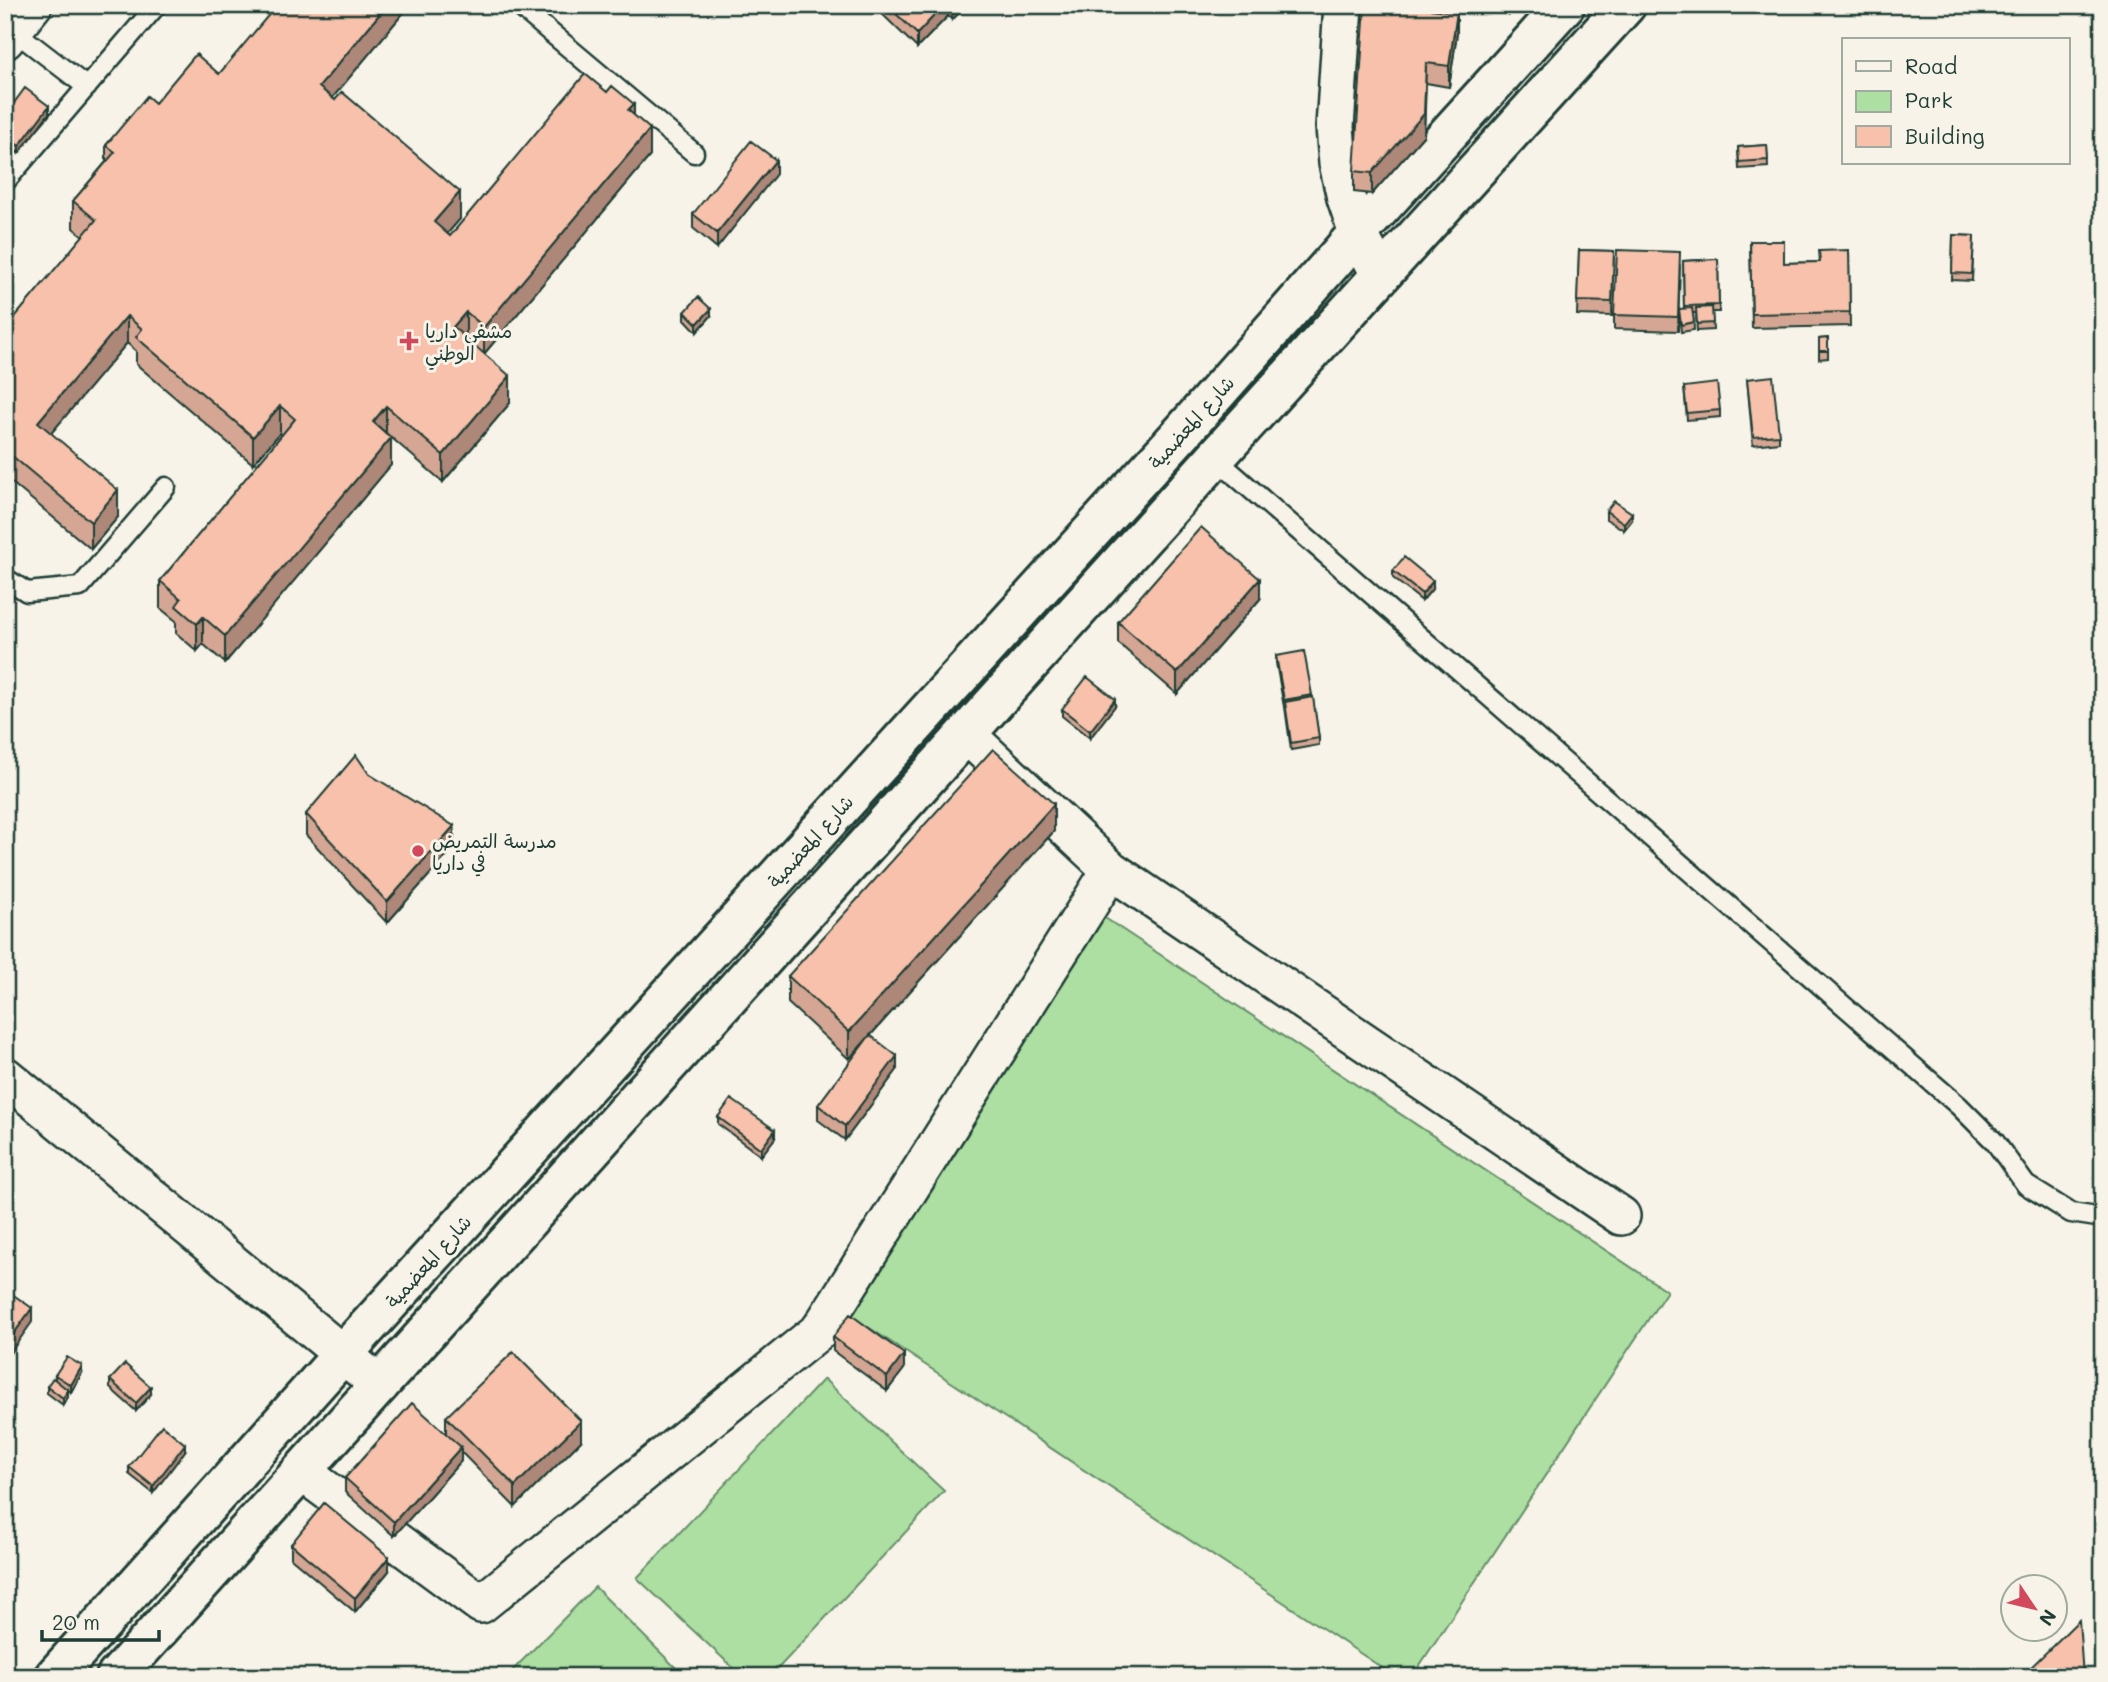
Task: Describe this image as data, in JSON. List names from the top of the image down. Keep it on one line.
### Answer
{"streets":{"main road":["شارع المعضمية"]},"places":{"health":["مشفى داريا الوطني"],"other":["مدرسة التمريض في داريا"]},"legend":["Road","Park","Building"],"scale_bar":"20 m","north":"bottom right"}
